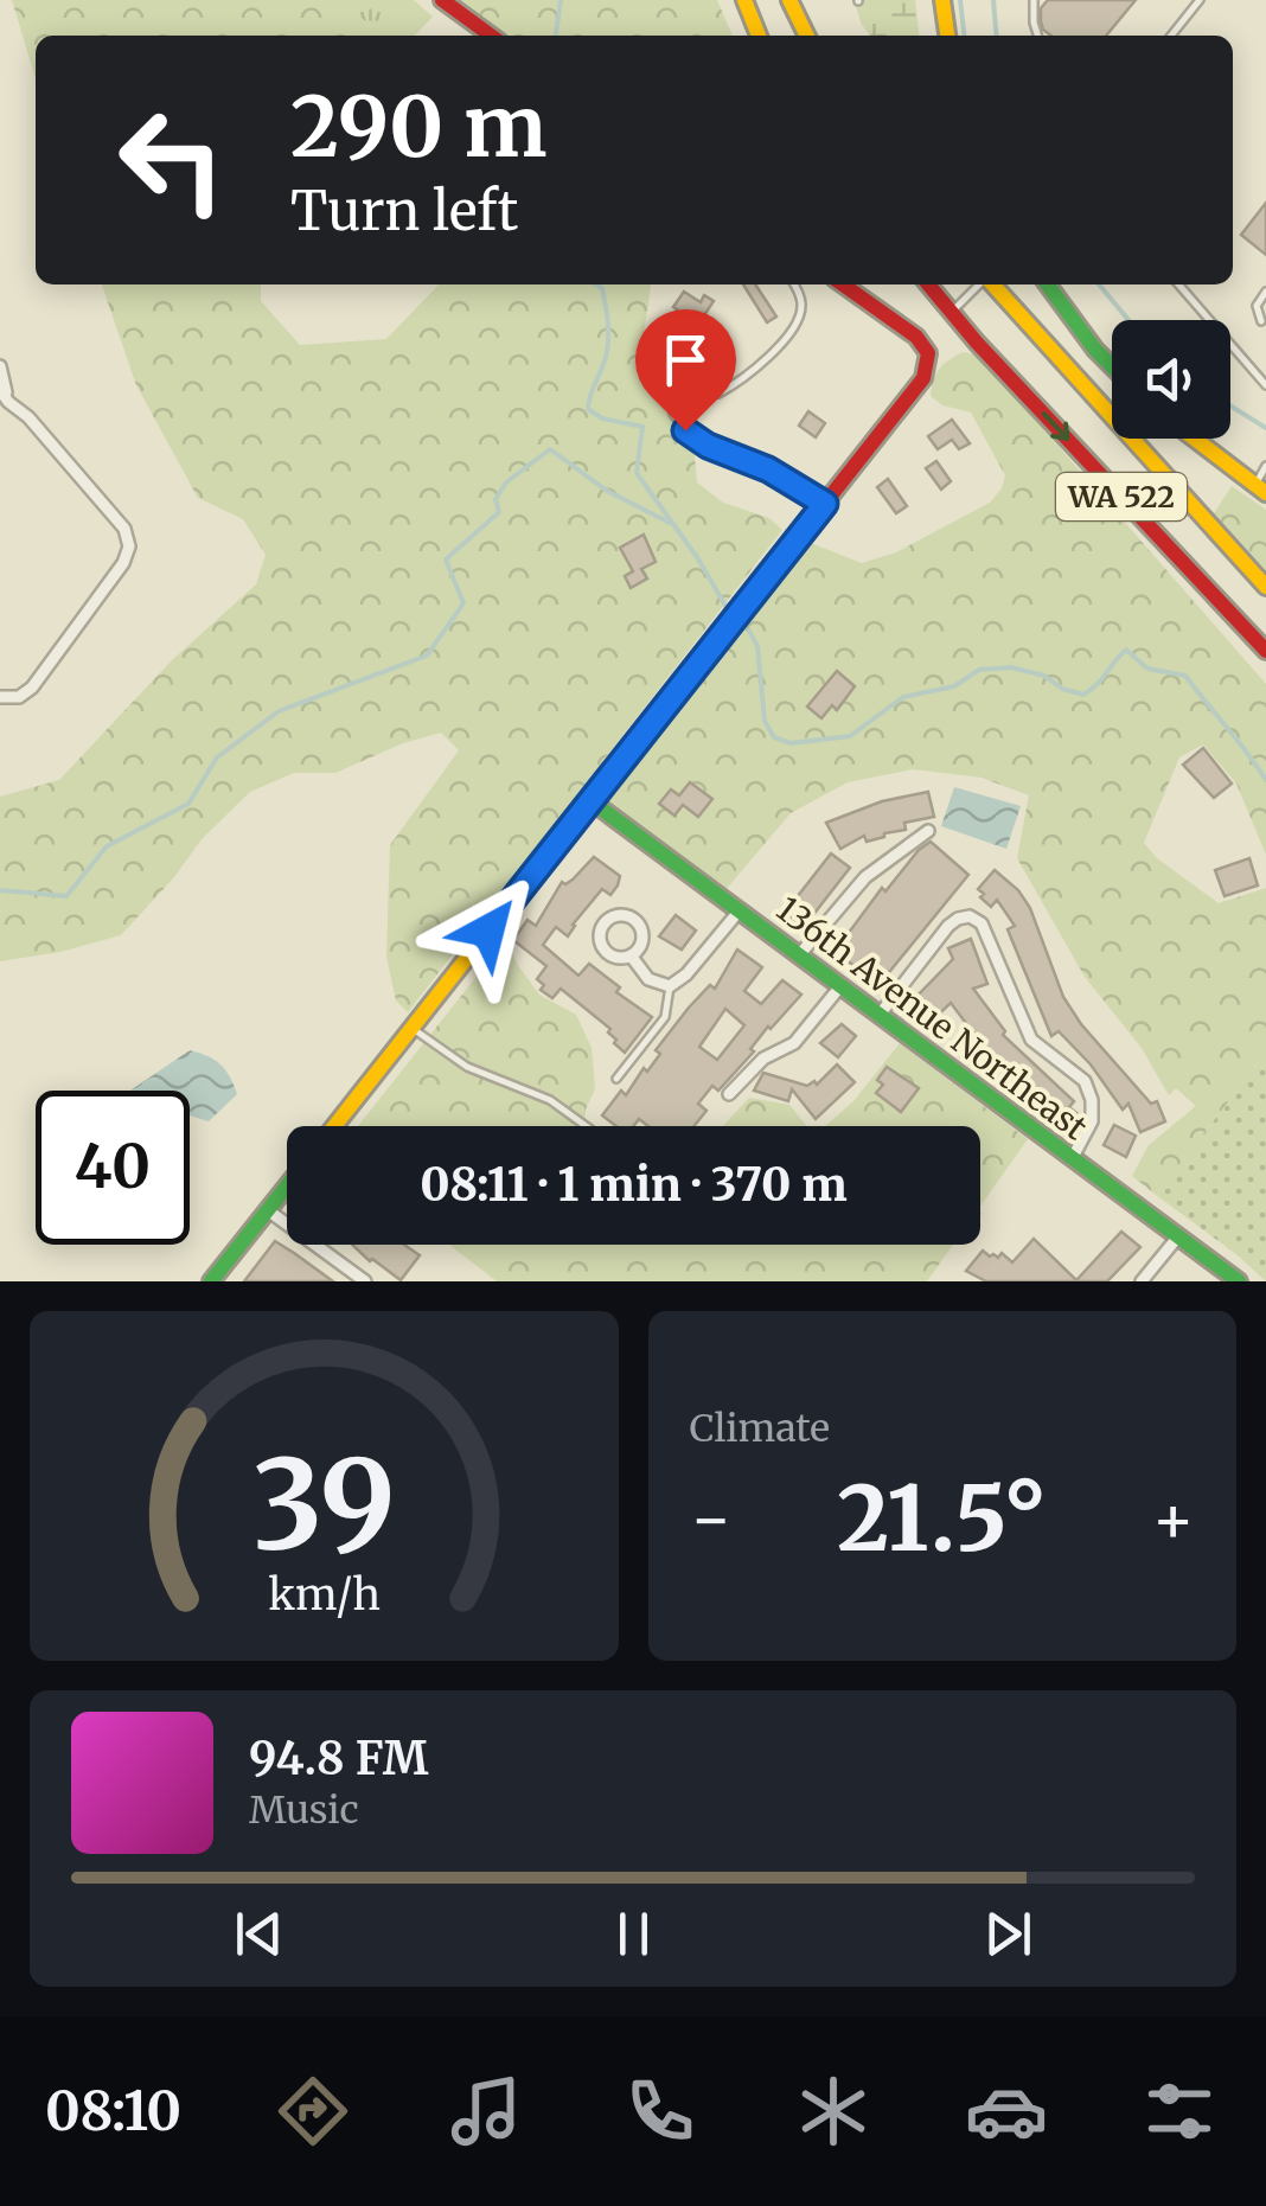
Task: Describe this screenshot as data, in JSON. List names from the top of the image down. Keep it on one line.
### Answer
{"streets":{"main road":["WA 522","136th Avenue Northeast"]},"page":{"turn":["290 m","Turn left"],"limit":"40","trip":"08:11 · 1 min · 370 m","tile":"Climate","heat":["−","21.5°","+"],"song":["94.8 FM","Music"],"tabs":"08:10","gauge":["39","km/h"]}}
